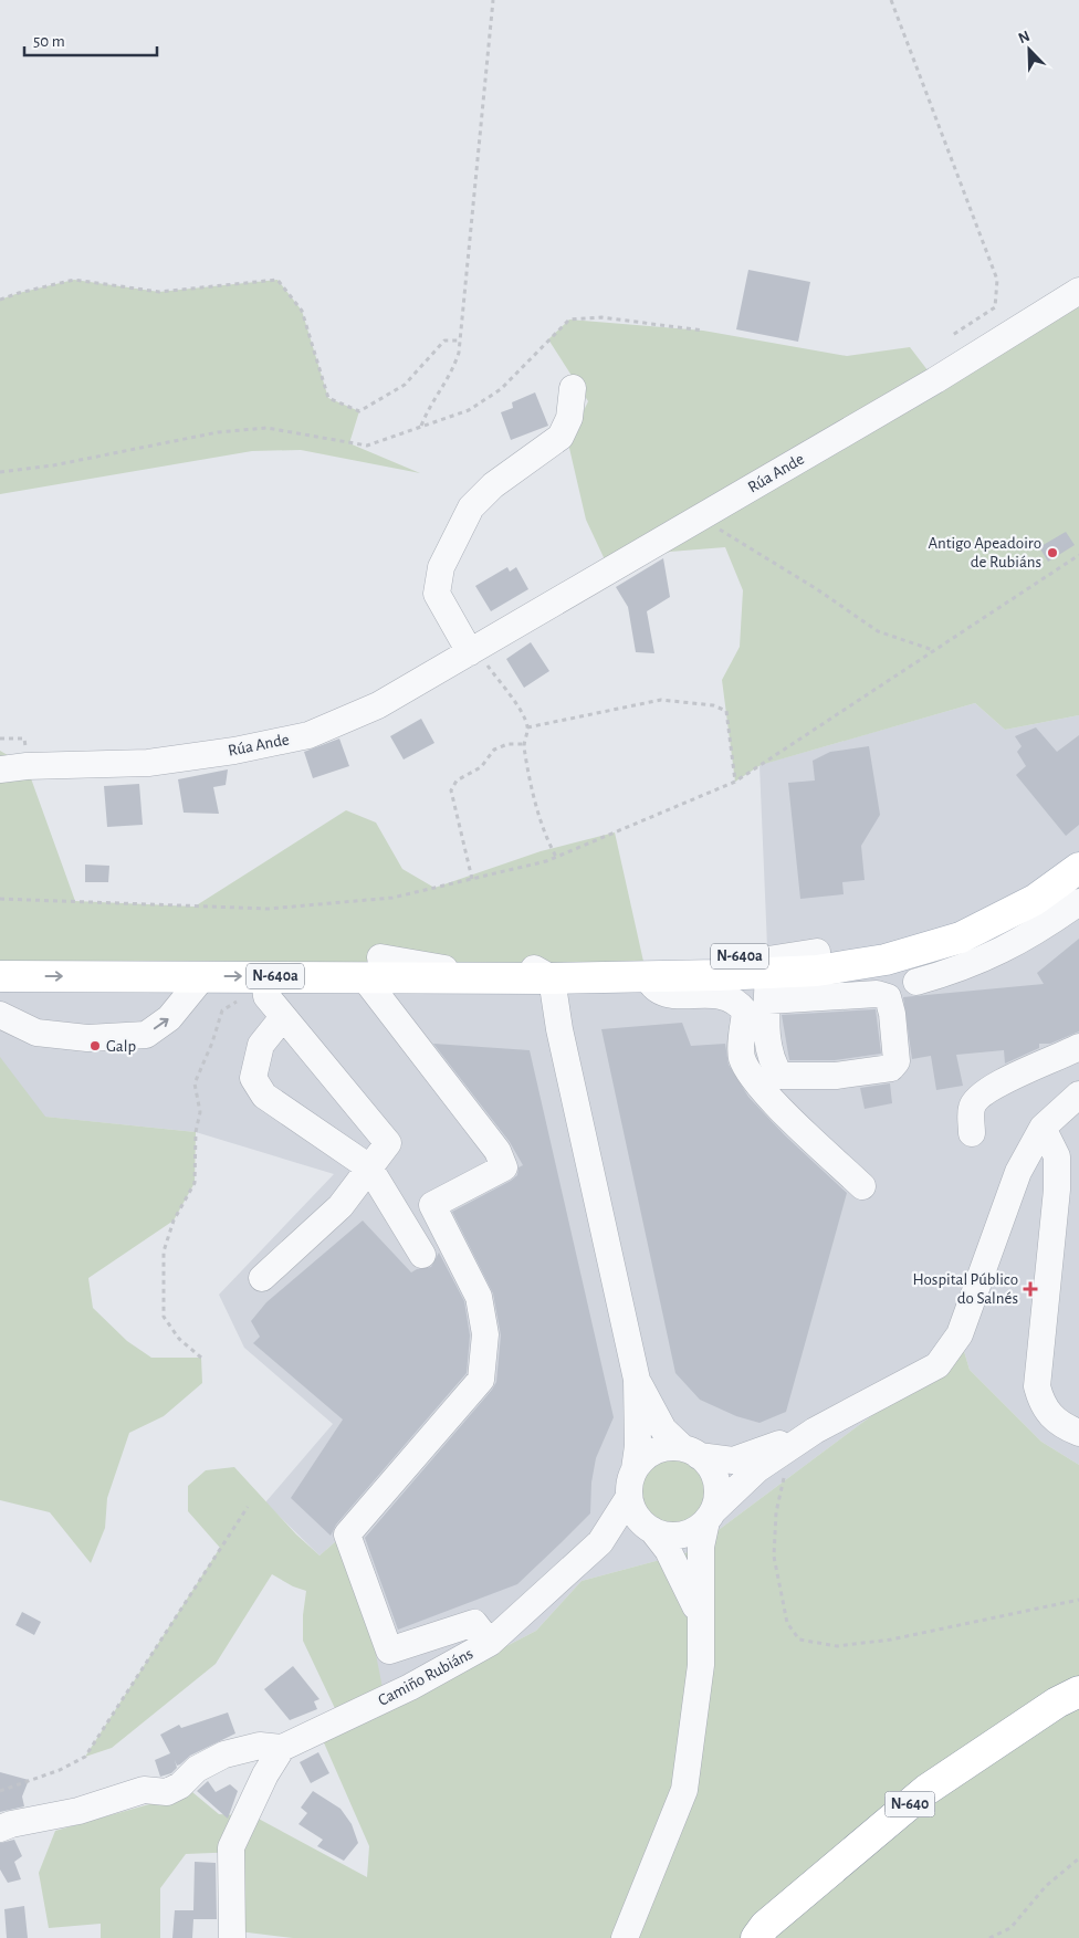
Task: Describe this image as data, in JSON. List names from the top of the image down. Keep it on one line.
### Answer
{"streets":{"main road":["N-640a","N-640"],"street":["Rúa Ande","Camiño Rubiáns"]},"places":{"other":["Antigo Apeadoiro de Rubiáns","Galp"],"health":["Hospital Público do Salnés"]},"scale_bar":"50 m","north":"top left"}
